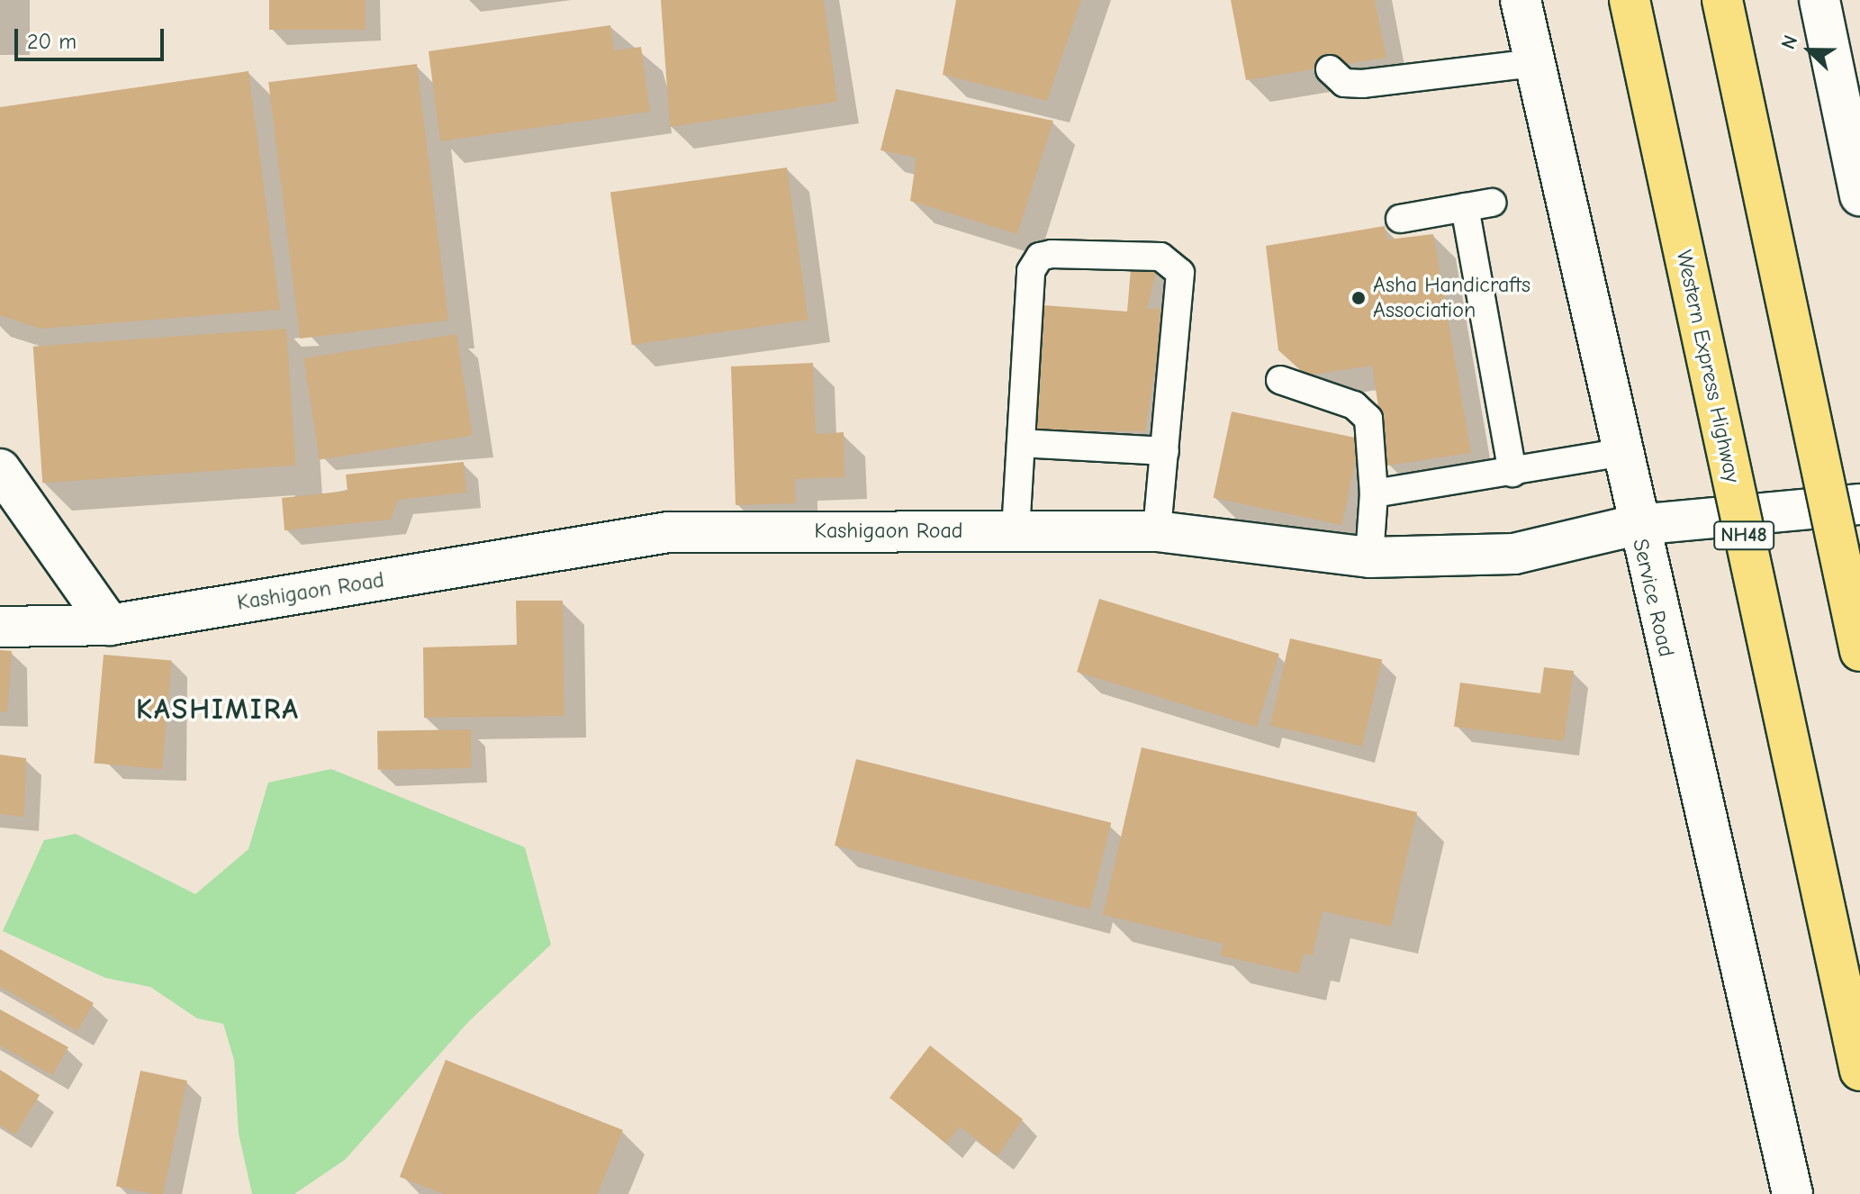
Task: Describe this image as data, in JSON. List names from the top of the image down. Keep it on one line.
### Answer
{"streets":{"highway":["Western Express Highway","NH48"],"street":["Kashigaon Road","Service Road"]},"crossings":[["Kashigaon Road","Service Road"]],"districts":["KASHIMIRA"],"places":["Asha Handicrafts Association"],"scale_bar":"20 m","north":"left"}
